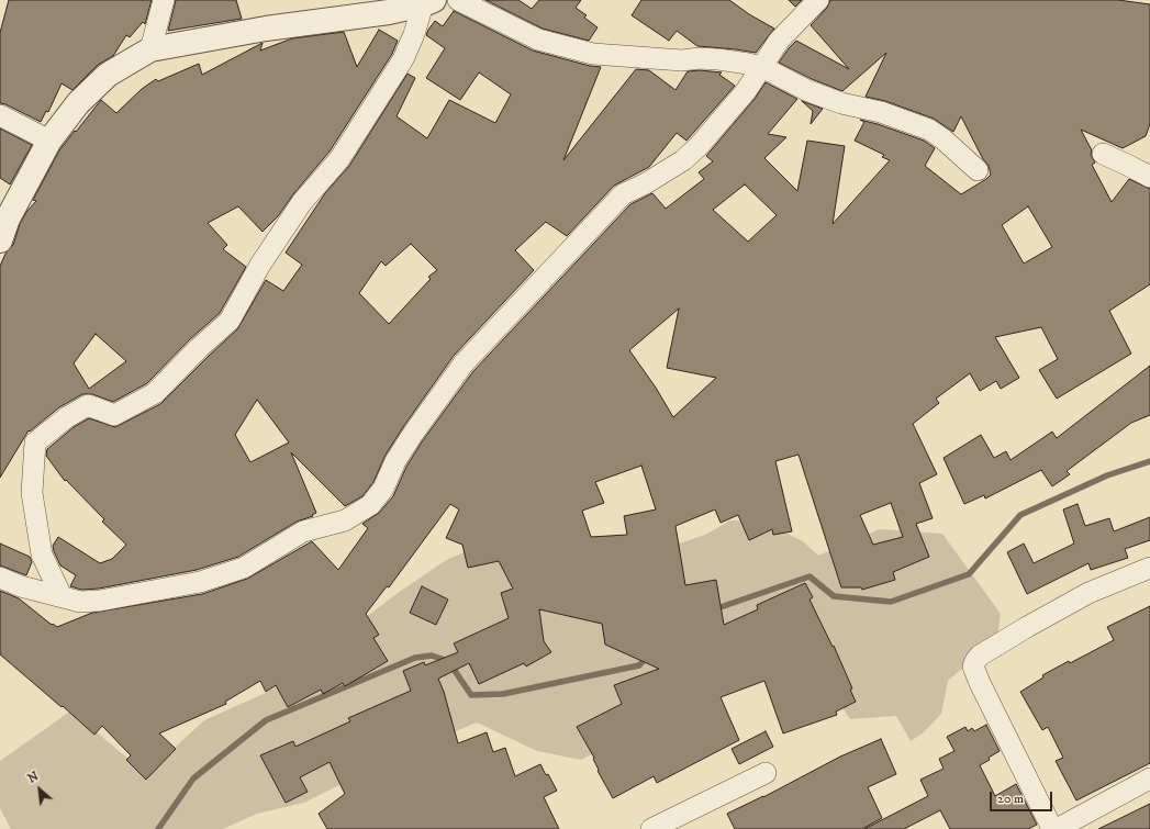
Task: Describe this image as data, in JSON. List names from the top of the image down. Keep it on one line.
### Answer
{"scale_bar":"20 m","north":"top left"}
